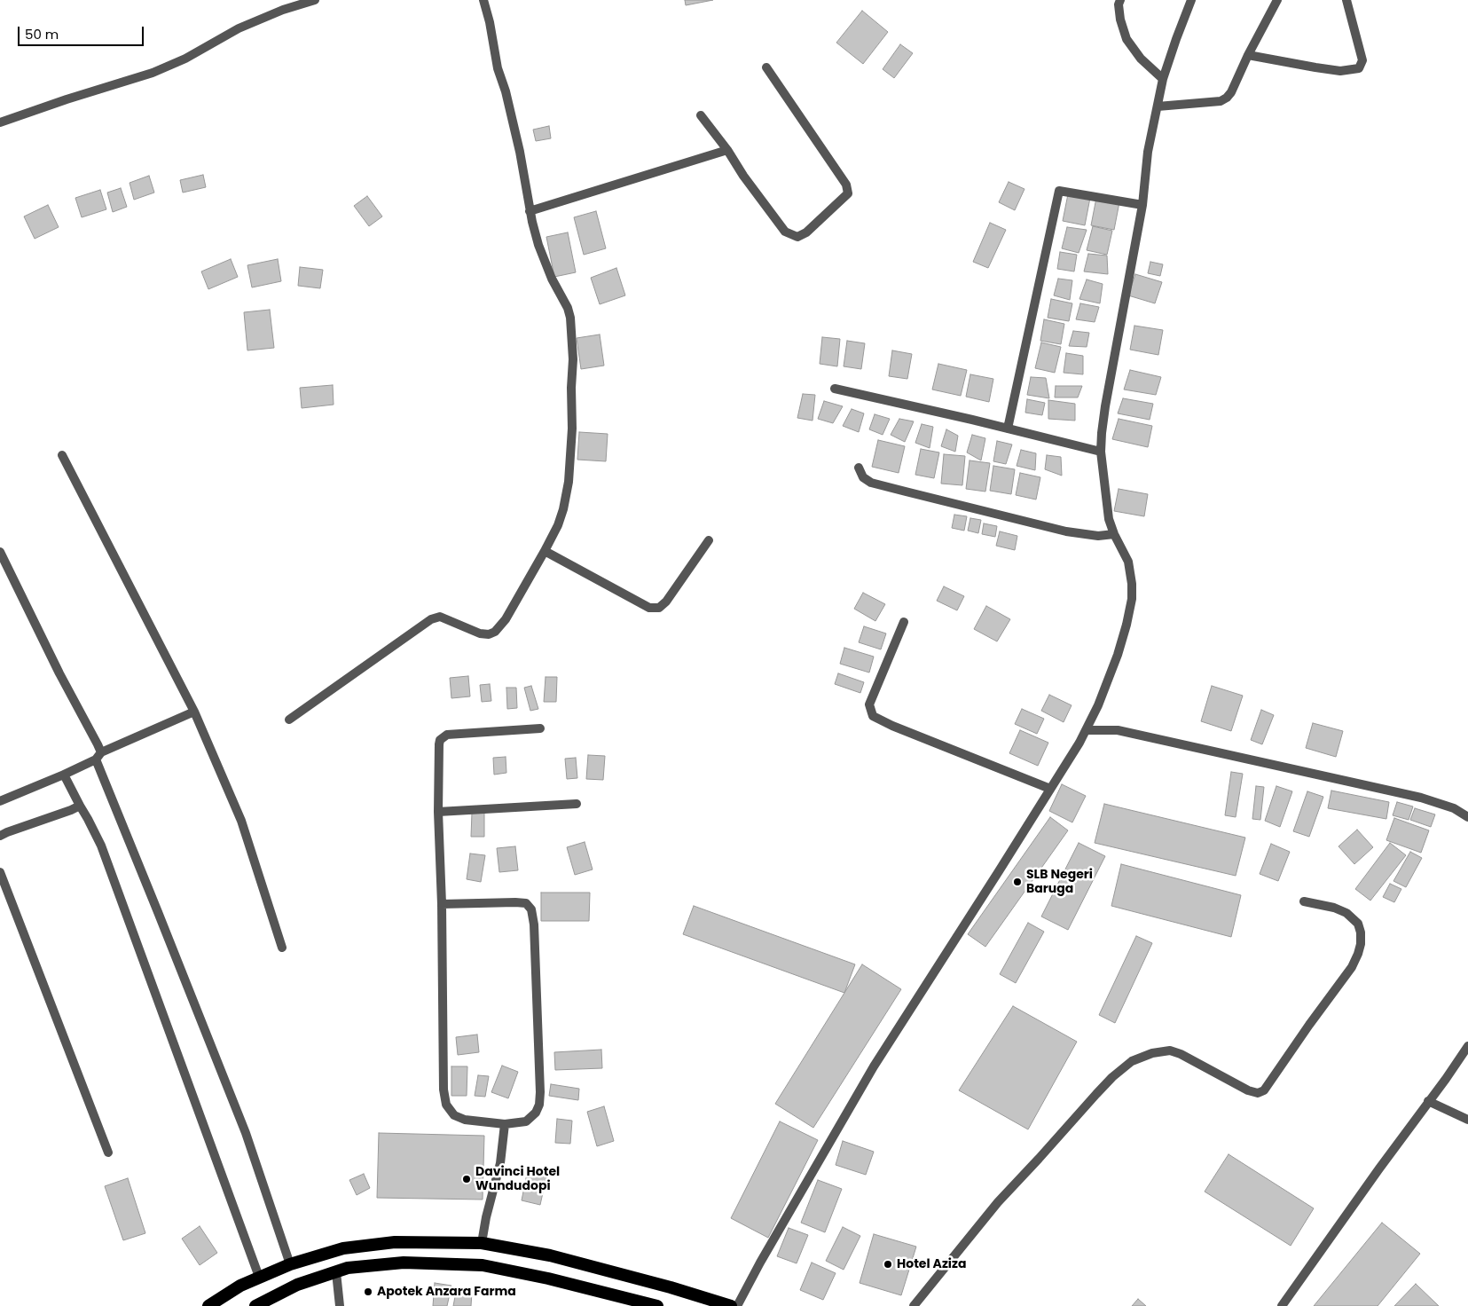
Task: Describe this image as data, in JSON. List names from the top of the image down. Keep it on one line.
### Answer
{"places":["SLB Negeri Baruga","Davinci Hotel Wundudopi","Hotel Aziza","Apotek Anzara Farma"],"scale_bar":"50 m"}
